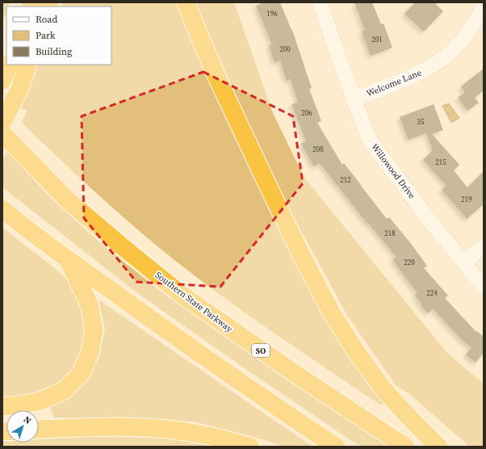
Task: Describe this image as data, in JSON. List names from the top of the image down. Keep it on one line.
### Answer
{"streets":{"highway":["Southern State Parkway","SO"],"street":["Welcome Lane","Willowood Drive"]},"crossings":[["Welcome Lane","Willowood Drive"]],"house_numbers":["196","201","200","206","35","208","215","212","219","218","220","224"],"legend":["Road","Park","Building"],"north":"top right"}
